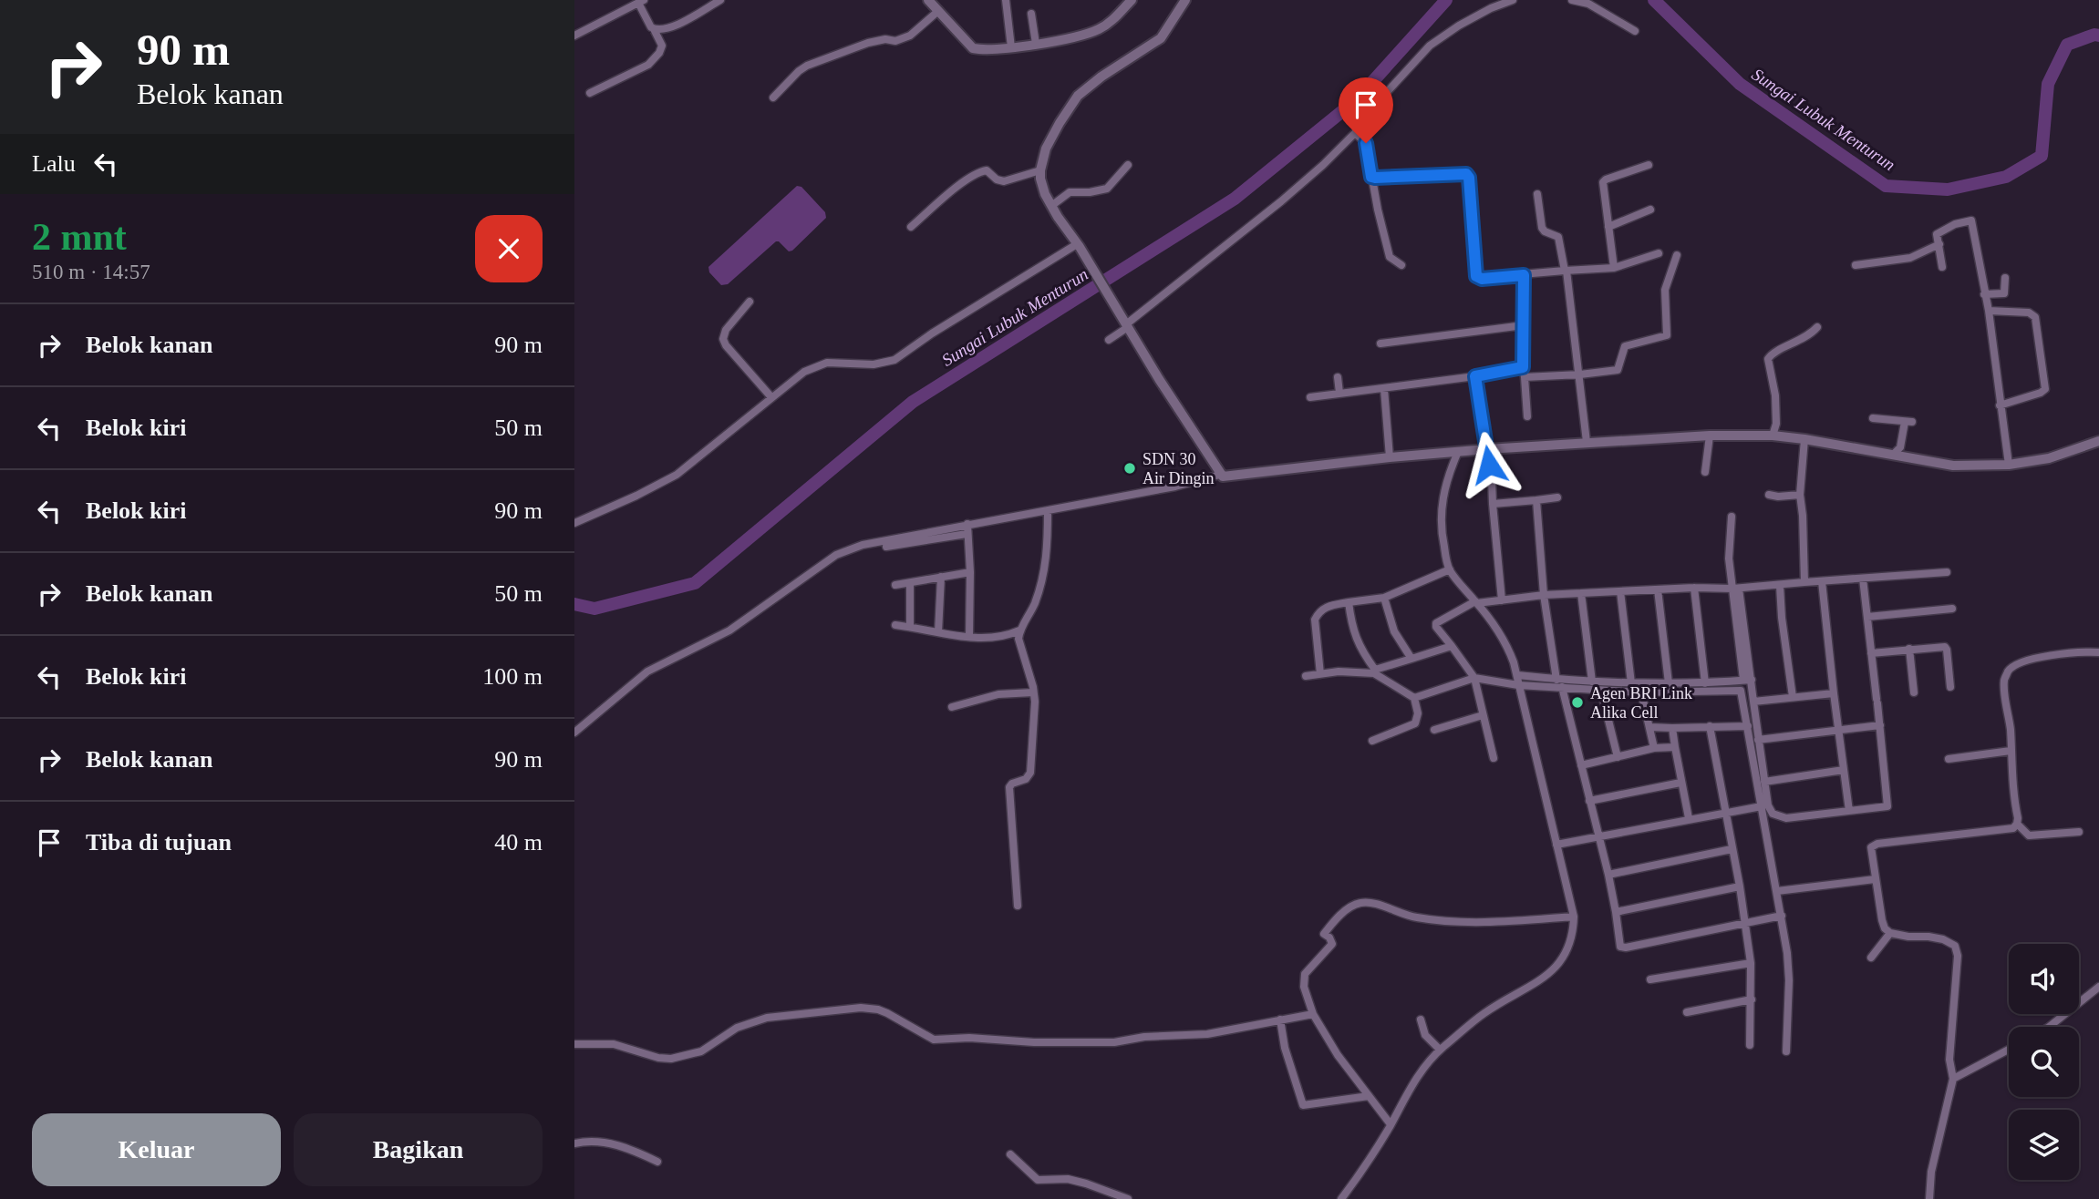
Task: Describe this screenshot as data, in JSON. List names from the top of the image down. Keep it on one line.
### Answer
{"water":["Sungai Lubuk Menturun"],"places":["SDN 30 Air Dingin","Agen BRI Link Alika Cell"],"page":{"turn":["90 m","Belok kanan"],"then":"Lalu","heading":["2 mnt","510 m · 14:57"],"list":[{"name":"Belok kanan","value":"90 m"},{"name":"Belok kiri","value":"50 m"},{"name":"Belok kiri","value":"90 m"},{"name":"Belok kanan","value":"50 m"},{"name":"Belok kiri","value":"100 m"},{"name":"Belok kanan","value":"90 m"},{"name":"Tiba di tujuan","value":"40 m"}],"buttons":["Keluar","Bagikan"]}}
